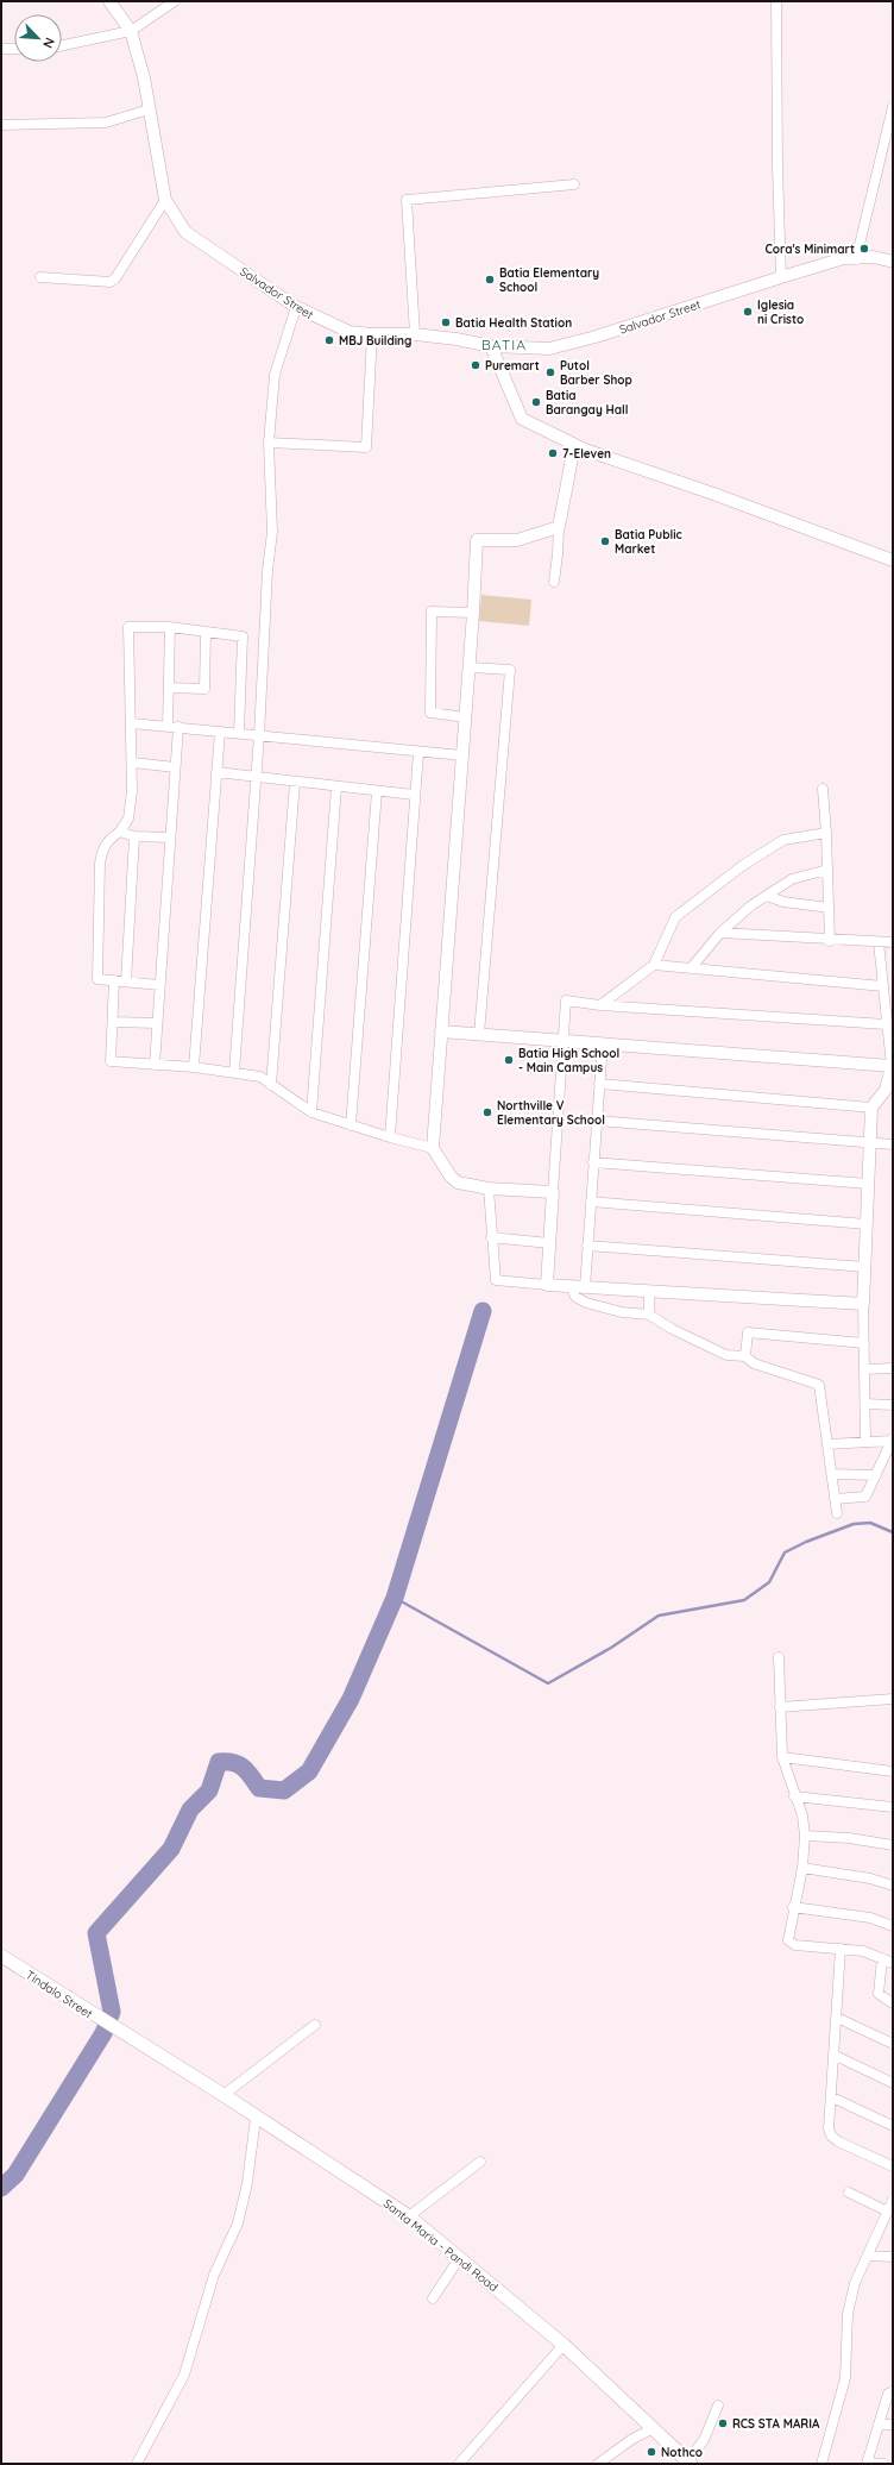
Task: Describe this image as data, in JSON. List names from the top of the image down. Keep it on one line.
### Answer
{"streets":{"main road":["Tindalo Street","Santa Maria - Pandi Road"],"street":["Salvador Street"]},"crossings":[["Tindalo Street","Santa Maria - Pandi Road"]],"districts":["BATIA"],"places":["Cora's Minimart","Batia Elementary School","Iglesia ni Cristo","Batia Health Station","MBJ Building","Puremart","Putol Barber Shop","Batia Barangay Hall","7-Eleven","Batia Public Market","Batia High School - Main Campus","Northville V Elementary School","RCS STA MARIA","Nothco"],"north":"bottom right"}
